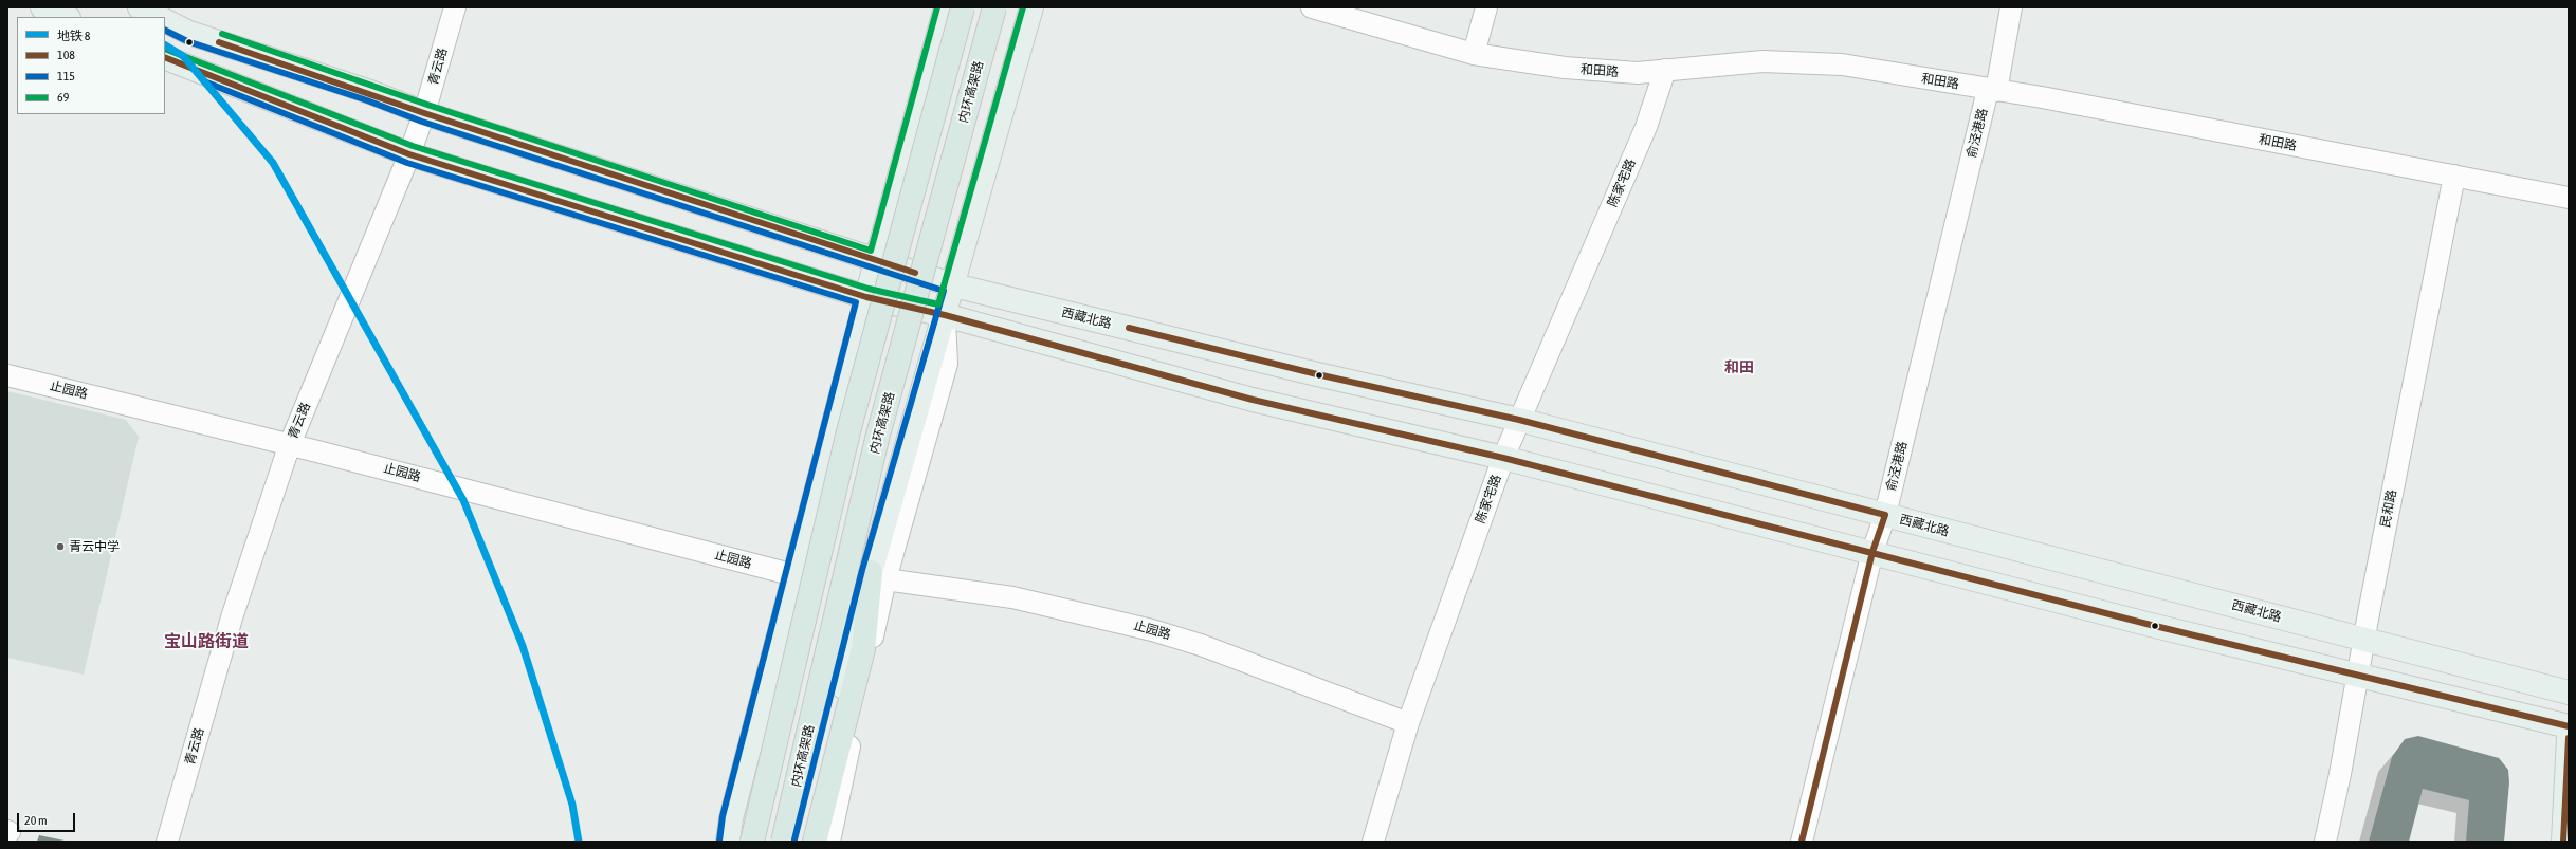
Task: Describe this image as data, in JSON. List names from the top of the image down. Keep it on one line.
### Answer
{"streets":{"highway":["内环高架路"],"main road":["西藏北路"],"street":["青云路","和田路","俞泾港路","陈家宅路","止园路","民和路"]},"crossings":[["青云路","西藏北路"],["青云路","止园路"],["和田路","俞泾港路"],["和田路","陈家宅路"],["和田路","民和路"],["俞泾港路","西藏北路"],["陈家宅路","西藏北路"],["陈家宅路","止园路"],["西藏北路","民和路"]],"districts":["和田","宝山路街道"],"places":["青云中学"],"lines":["transit line 69","transit line 115","transit line 108","metro line 8"],"legend":["地铁 8","108","115","69"],"scale_bar":"20 m"}
